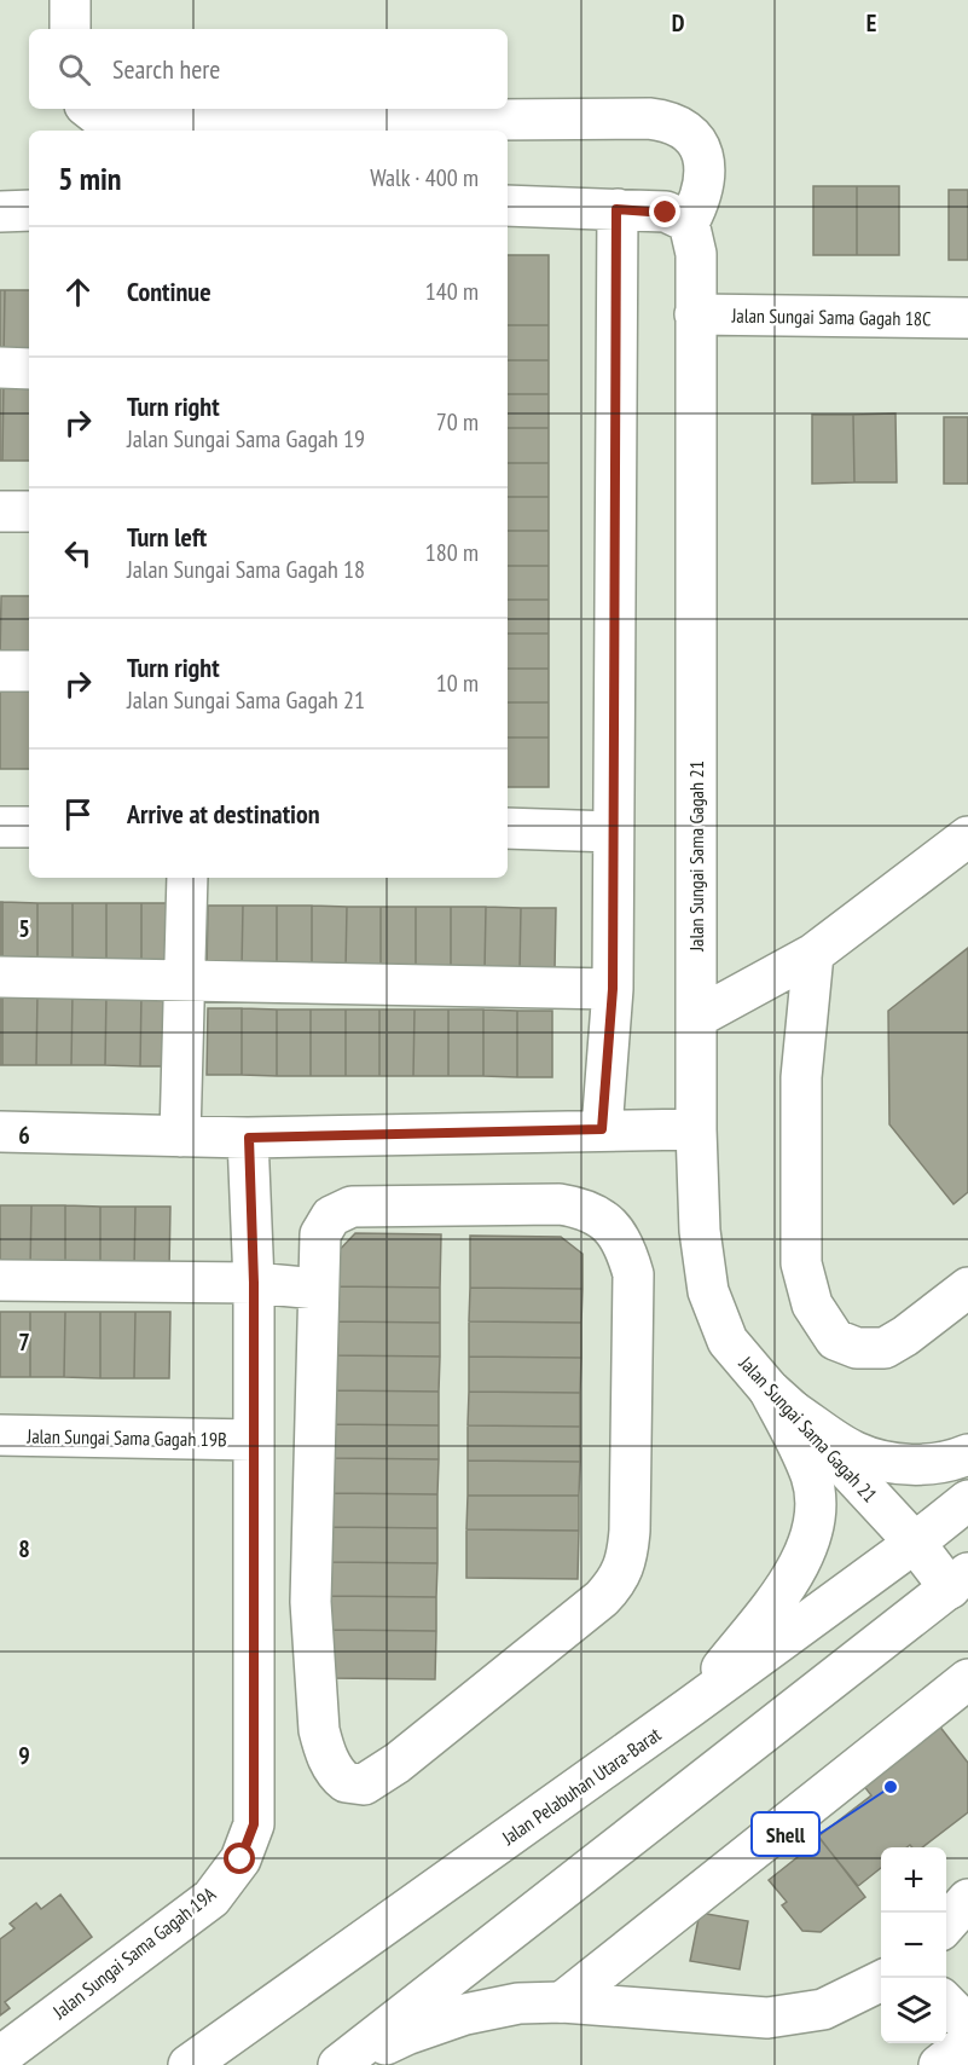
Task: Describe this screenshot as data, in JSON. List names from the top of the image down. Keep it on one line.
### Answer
{"streets":{"street":["Jalan Sungai Sama Gagah 18C","Jalan Sungai Sama Gagah 21","Jalan Sungai Sama Gagah 19B","Jalan Pelabuhan Utara-Barat","Jalan Sungai Sama Gagah 19A"]},"crossings":[["Jalan Sungai Sama Gagah 18C","Jalan Sungai Sama Gagah 21"],["Jalan Sungai Sama Gagah 21","Jalan Pelabuhan Utara-Barat"],["Jalan Sungai Sama Gagah 19B","Jalan Sungai Sama Gagah 19A"]],"places":["Shell"],"page":{"search":"Search here","heading":["5 min","Walk · 400 m"],"list":[["Continue","140 m"],["Turn right","Jalan Sungai Sama Gagah 19","70 m"],["Turn left","Jalan Sungai Sama Gagah 18","180 m"],["Turn right","Jalan Sungai Sama Gagah 21","10 m"],"Arrive at destination"],"map_buttons":["+","−"]},"grid":{"columns":["D","E"],"rows":["5","6","7","8","9"]}}
